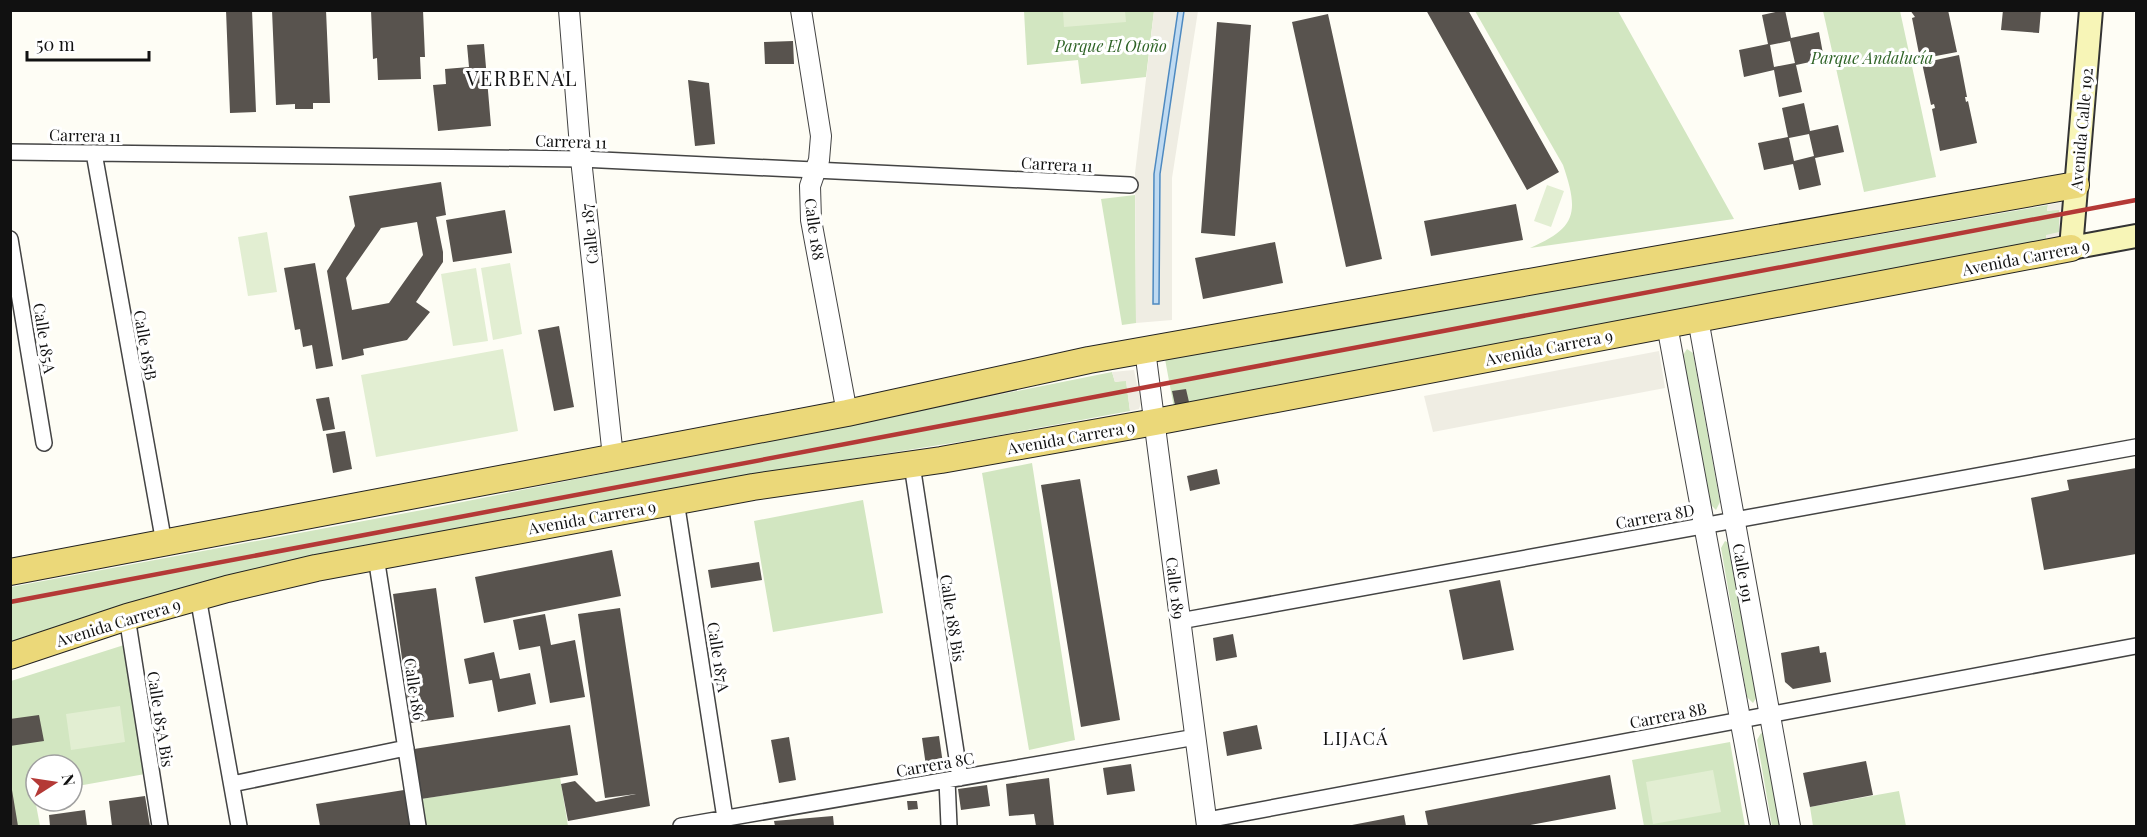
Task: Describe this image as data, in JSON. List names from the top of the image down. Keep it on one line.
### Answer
{"streets":{"main road":["Avenida Calle 192","Avenida Carrera 9"],"street":["Carrera 11","Calle 188","Calle 187","Calle 185A","Calle 185B","Carrera 8D","Calle 191","Calle 189","Calle 188 Bis","Calle 187A","Calle 186","Carrera 8B","Calle 185A Bis","Carrera 8C"]},"crossings":[["Avenida Calle 192","Avenida Carrera 9"],["Carrera 11","Calle 188"],["Carrera 11","Calle 187"],["Carrera 11","Calle 185B"],["Avenida Carrera 9","Calle 191"],["Avenida Carrera 9","Calle 189"],["Avenida Carrera 9","Calle 188 Bis"],["Avenida Carrera 9","Calle 187A"],["Avenida Carrera 9","Calle 186"],["Avenida Carrera 9","Calle 185A Bis"],["Carrera 8D","Calle 191"],["Carrera 8D","Calle 189"],["Calle 191","Carrera 8B"],["Calle 189","Carrera 8B"],["Calle 189","Carrera 8C"],["Calle 188 Bis","Carrera 8C"],["Calle 187A","Carrera 8C"]],"districts":["VERBENAL","LIJACÁ"],"parks":["Parque El Otoño","Parque Andalucía"],"scale_bar":"50 m","north":"right"}
